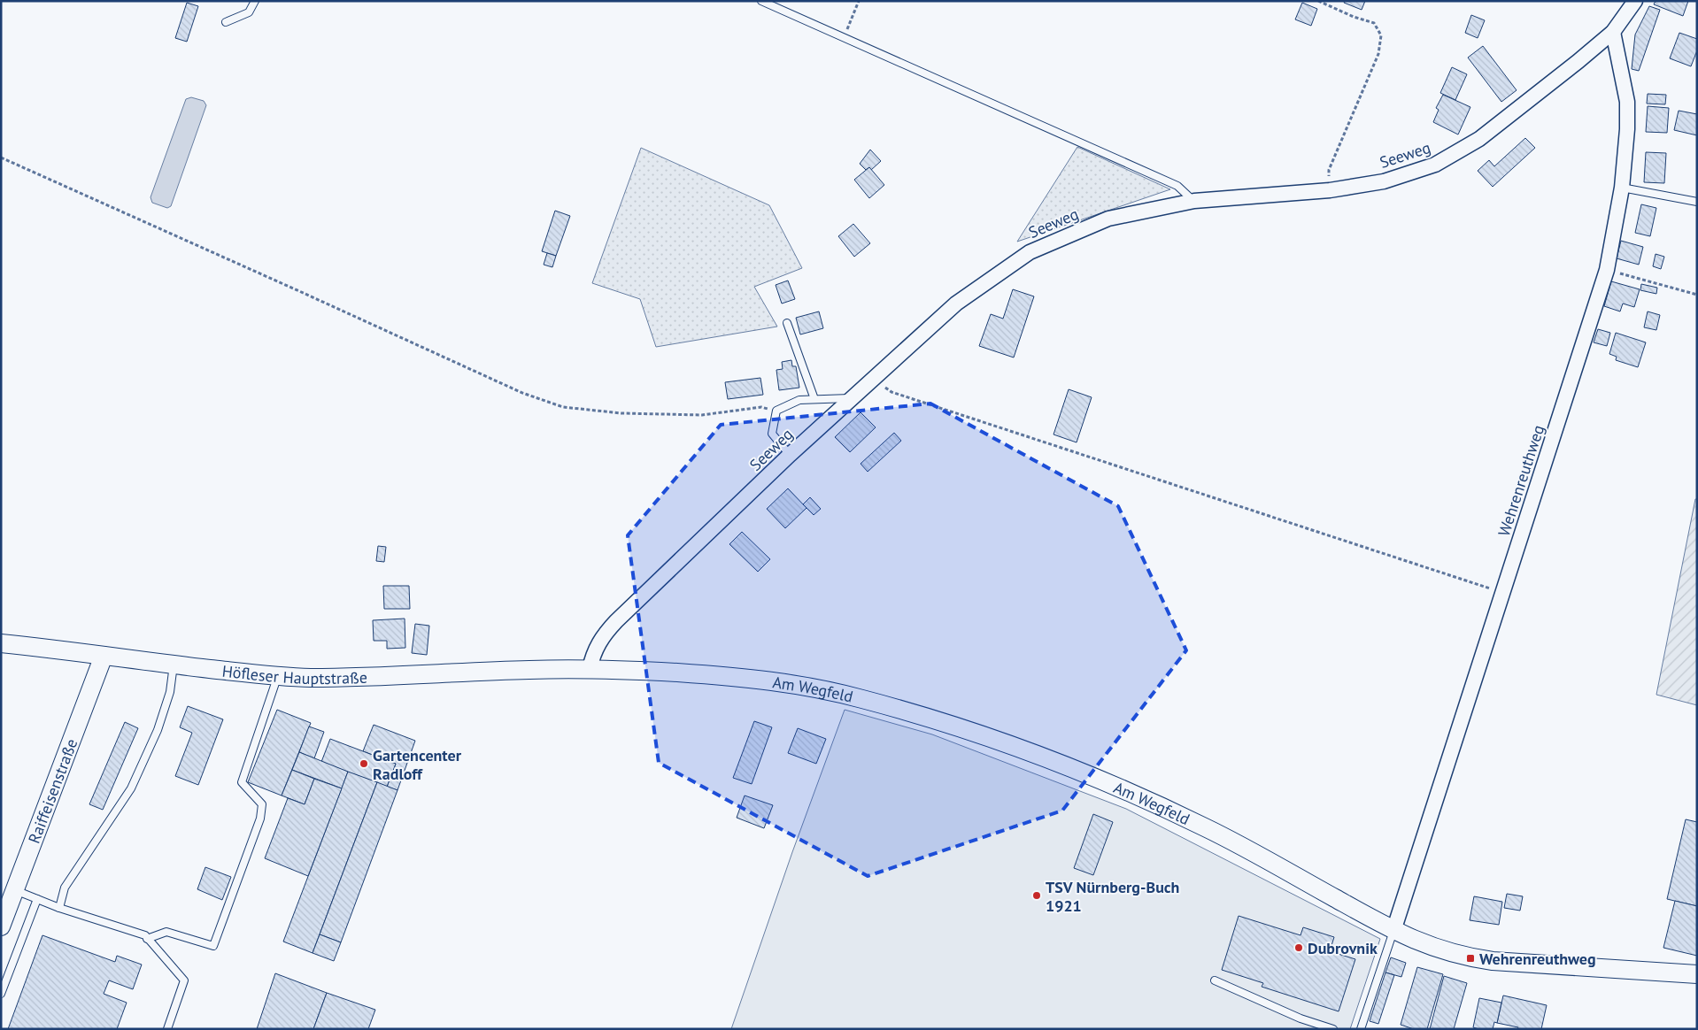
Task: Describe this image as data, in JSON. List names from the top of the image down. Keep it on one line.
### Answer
{"streets":{"street":["Seeweg","Wehrenreuthweg","Höfleser Hauptstraße","Am Wegfeld","Raiffeisenstraße"]},"crossings":[["Seeweg","Wehrenreuthweg"],["Seeweg","Höfleser Hauptstraße"],["Seeweg","Am Wegfeld"],["Wehrenreuthweg","Am Wegfeld"],["Höfleser Hauptstraße","Am Wegfeld"],["Höfleser Hauptstraße","Raiffeisenstraße"]],"places":{"other":["Gartencenter Radloff","TSV Nürnberg-Buch 1921","Dubrovnik"],"transit":["Wehrenreuthweg"]}}
